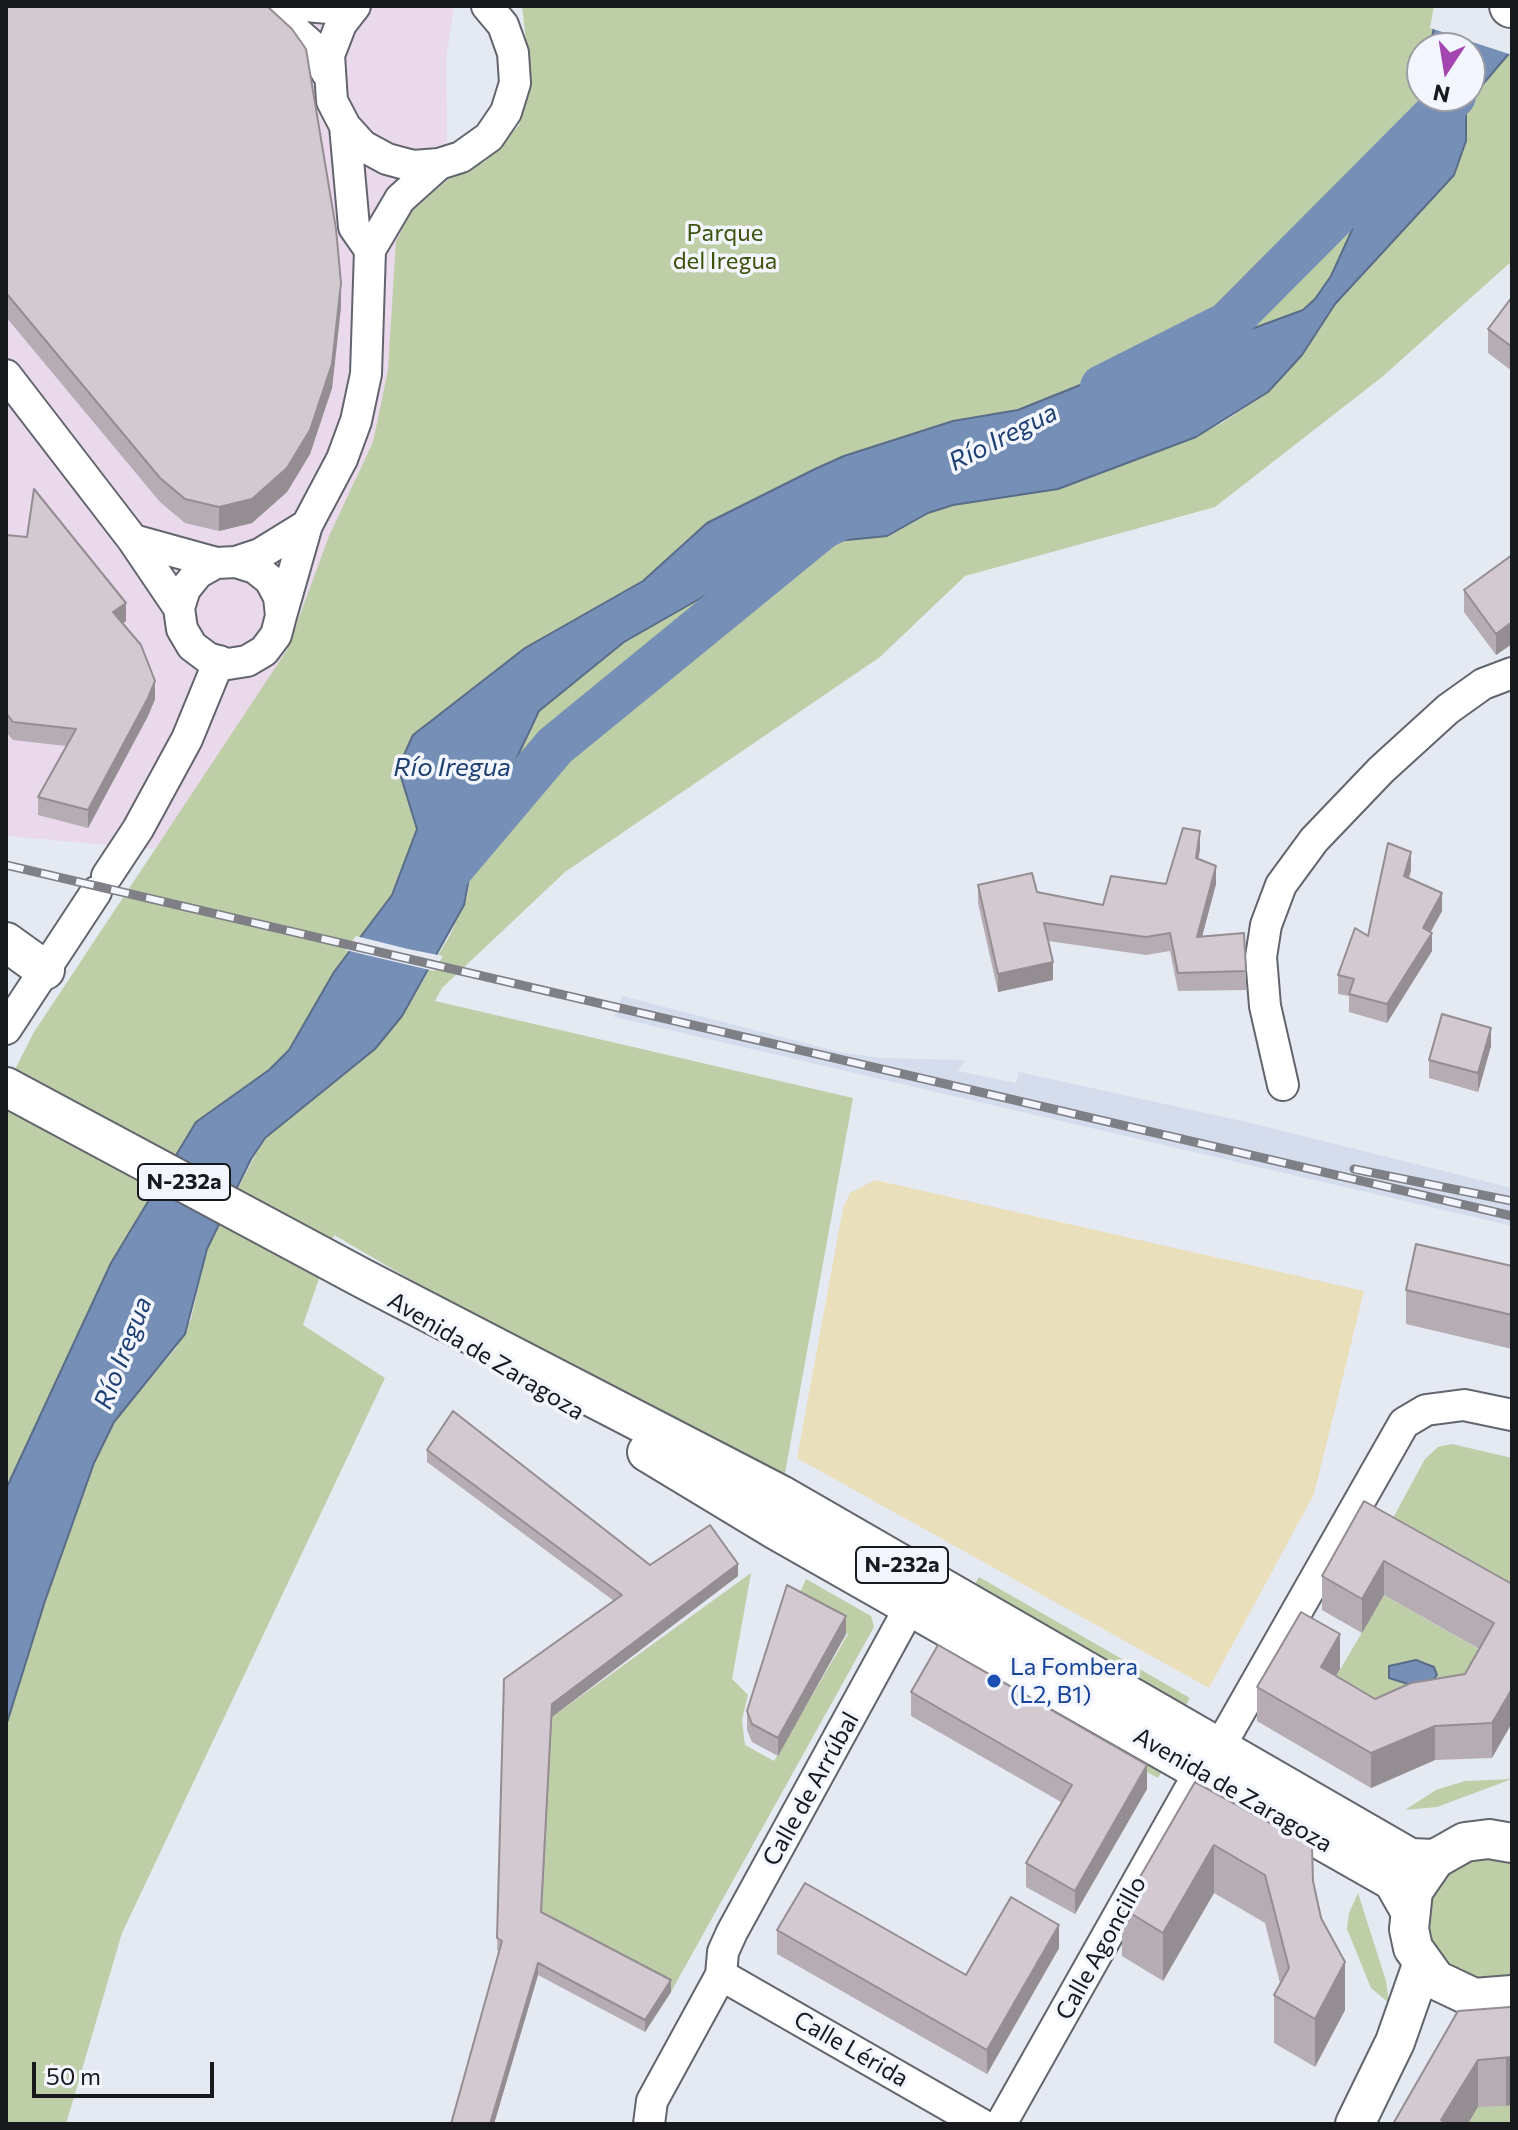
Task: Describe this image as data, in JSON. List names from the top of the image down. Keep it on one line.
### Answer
{"streets":{"main road":["N-232a","Avenida de Zaragoza"],"street":["Calle de Arrúbal","Calle Agoncillo","Calle Lérida"]},"crossings":[["N-232a","Avenida de Zaragoza"],["Avenida de Zaragoza","Calle de Arrúbal"],["Avenida de Zaragoza","Calle Agoncillo"],["Calle de Arrúbal","Calle Lérida"]],"water":["Río Iregua"],"parks":["Parque del Iregua"],"places":["La Fombera (L2, B1)"],"scale_bar":"50 m","north":"bottom"}
